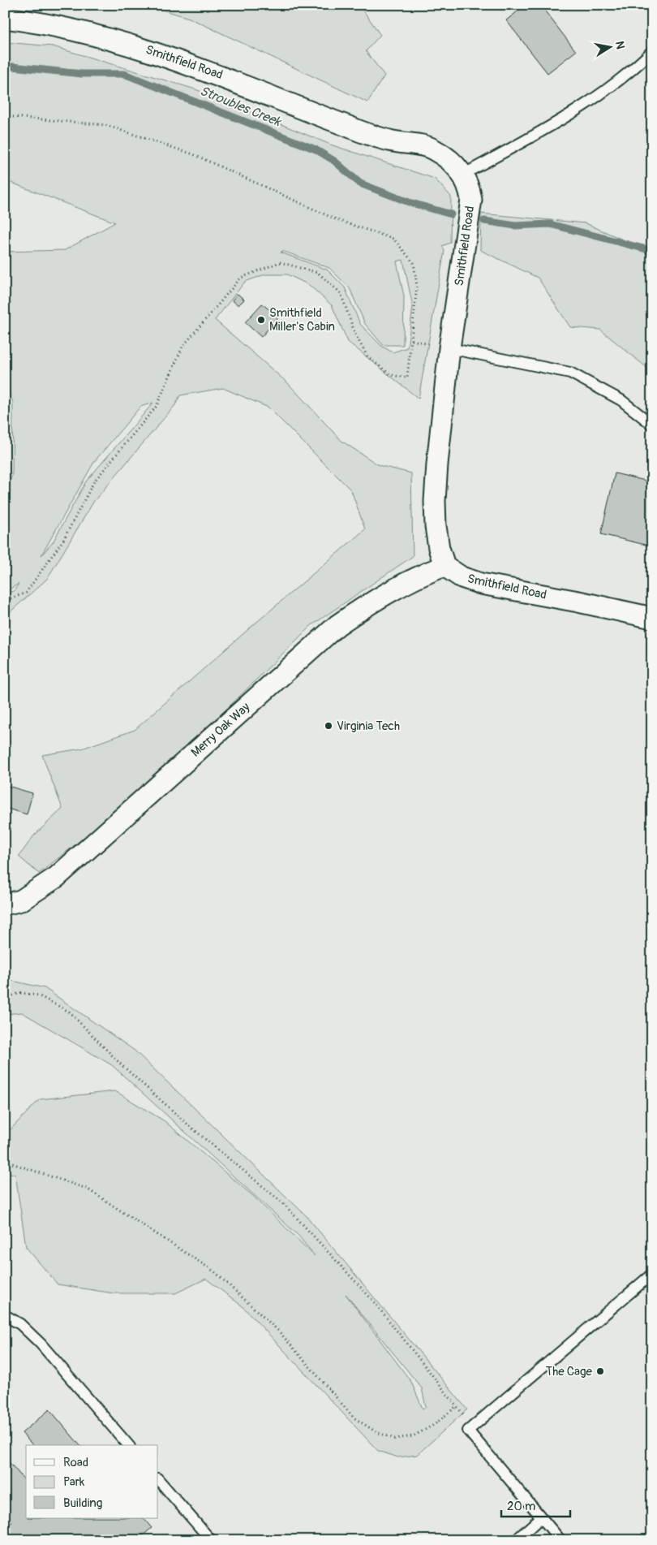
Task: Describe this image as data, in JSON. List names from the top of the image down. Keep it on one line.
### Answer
{"streets":{"street":["Smithfield Road","Merry Oak Way"]},"crossings":[["Smithfield Road","Merry Oak Way"]],"water":["Stroubles Creek"],"places":["Smithfield Miller's Cabin","Virginia Tech","The Cage"],"legend":["Road","Park","Building"],"scale_bar":"20 m","north":"right"}
